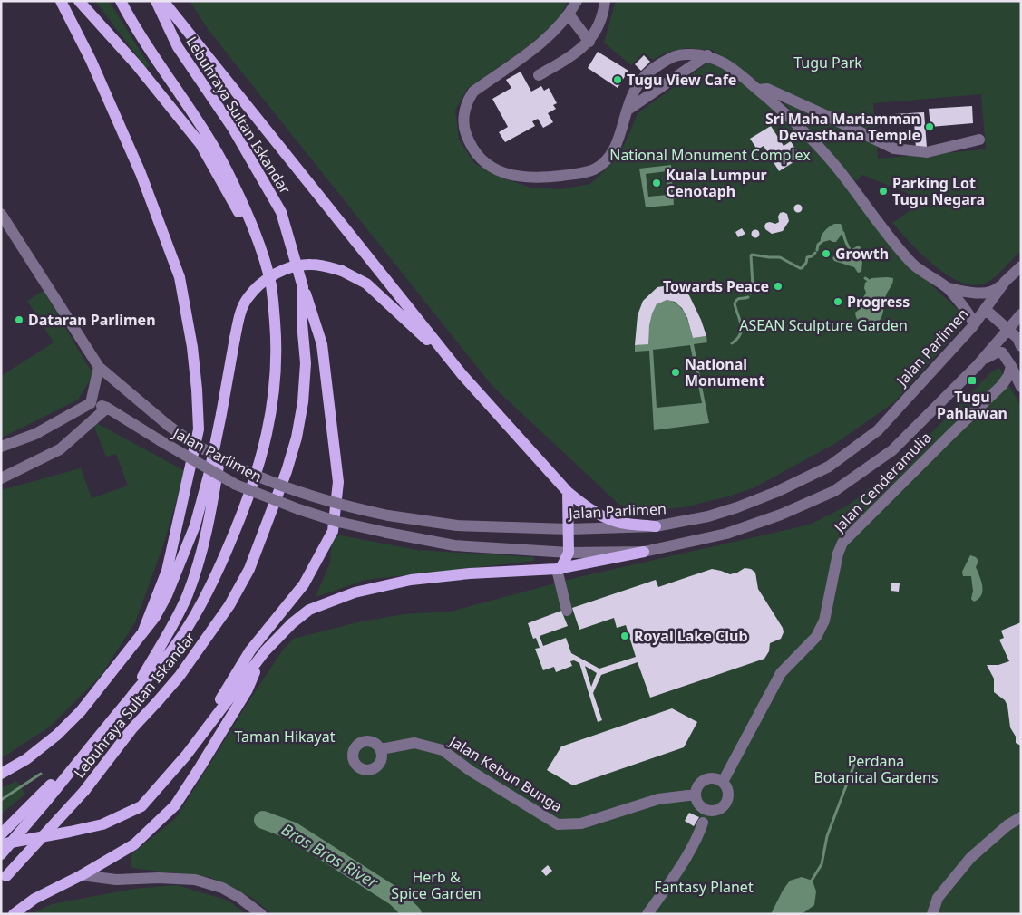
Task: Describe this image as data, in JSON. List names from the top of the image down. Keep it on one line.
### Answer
{"streets":{"main road":["Lebuhraya Sultan Iskandar"],"street":["Jalan Parlimen","Jalan Cenderamulia","Jalan Kebun Bunga"]},"crossings":[["Jalan Cenderamulia","Jalan Kebun Bunga"]],"water":["Bras Bras River"],"parks":["Tugu Park","National Monument Complex","ASEAN Sculpture Garden","Taman Hikayat","Perdana Botanical Gardens","Herb & Spice Garden","Fantasy Planet"],"places":{"other":["Tugu View Cafe","Sri Maha Mariamman Devasthana Temple","Kuala Lumpur Cenotaph","Parking Lot Tugu Negara","Growth","Towards Peace","Progress","Dataran Parlimen","National Monument","Royal Lake Club"],"transit":["Tugu Pahlawan"]}}
